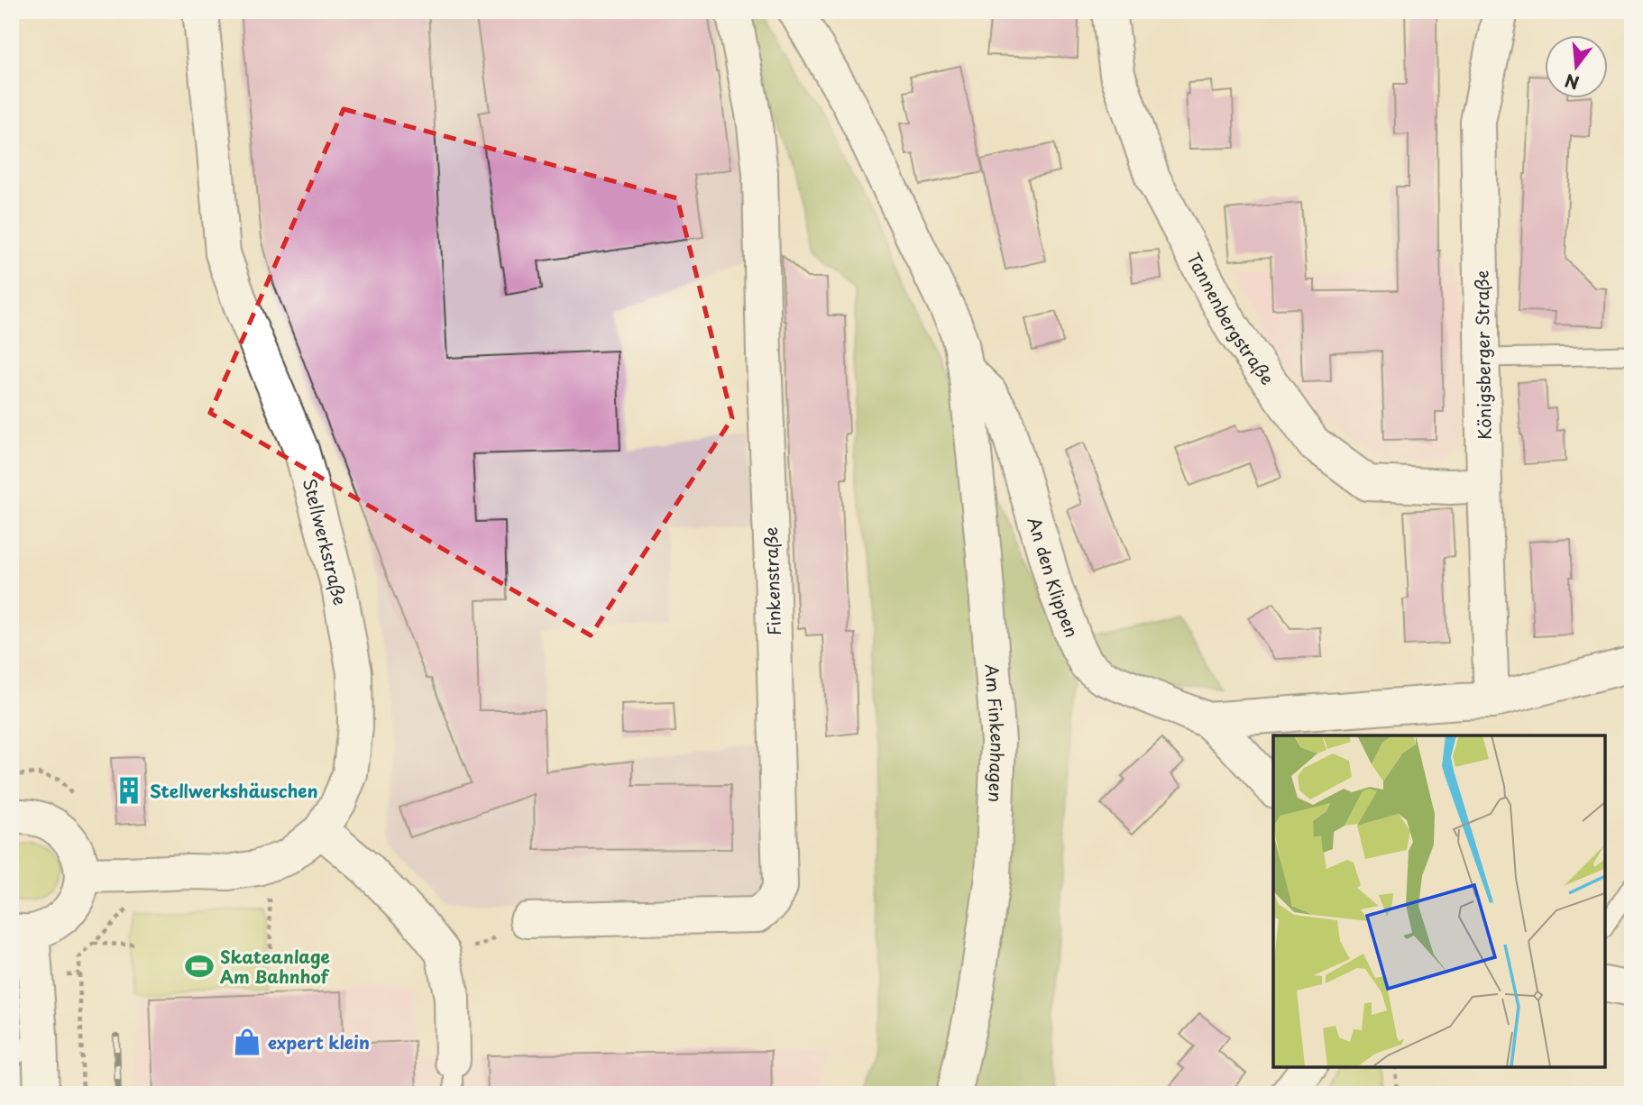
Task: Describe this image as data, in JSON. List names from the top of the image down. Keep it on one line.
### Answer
{"streets":{"street":["Tannenbergstraße","Königsberger Straße","Stellwerkstraße","An den Klippen","Finkenstraße","Am Finkenhagen"]},"crossings":[["Tannenbergstraße","Königsberger Straße"],["Königsberger Straße","An den Klippen"],["An den Klippen","Am Finkenhagen"]],"places":{"building":["Stellwerkshäuschen"],"sports":["Skateanlage Am Bahnhof"],"shop":["expert klein"]},"north":"bottom"}
